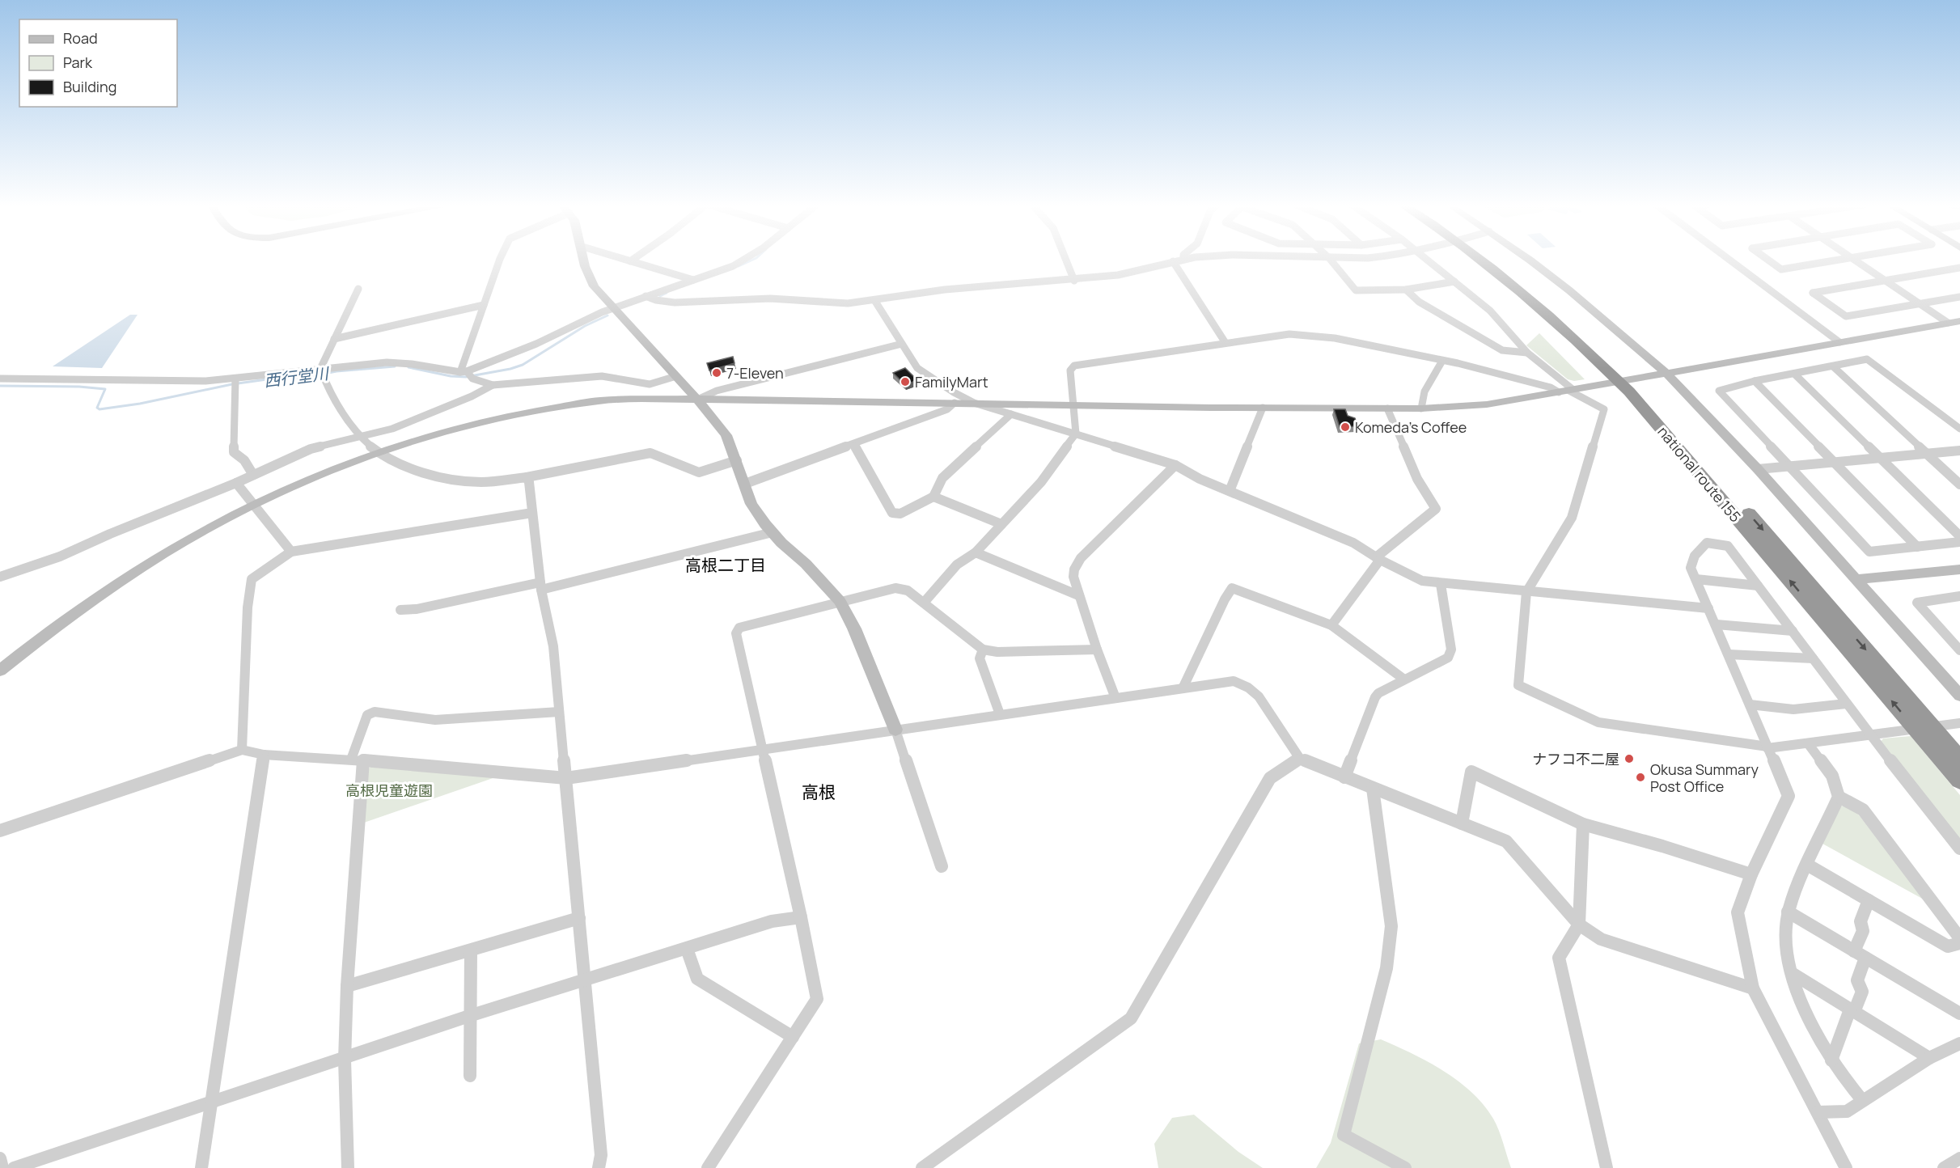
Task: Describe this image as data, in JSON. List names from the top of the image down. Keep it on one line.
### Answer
{"streets":{"highway":["national route 155"]},"districts":["高根二丁目","高根"],"water":["西行堂川"],"parks":["高根児童遊園"],"places":["7-Eleven","FamilyMart","Komeda's Coffee","ナフコ不二屋","Okusa Summary Post Office"],"legend":["Road","Park","Building"]}
